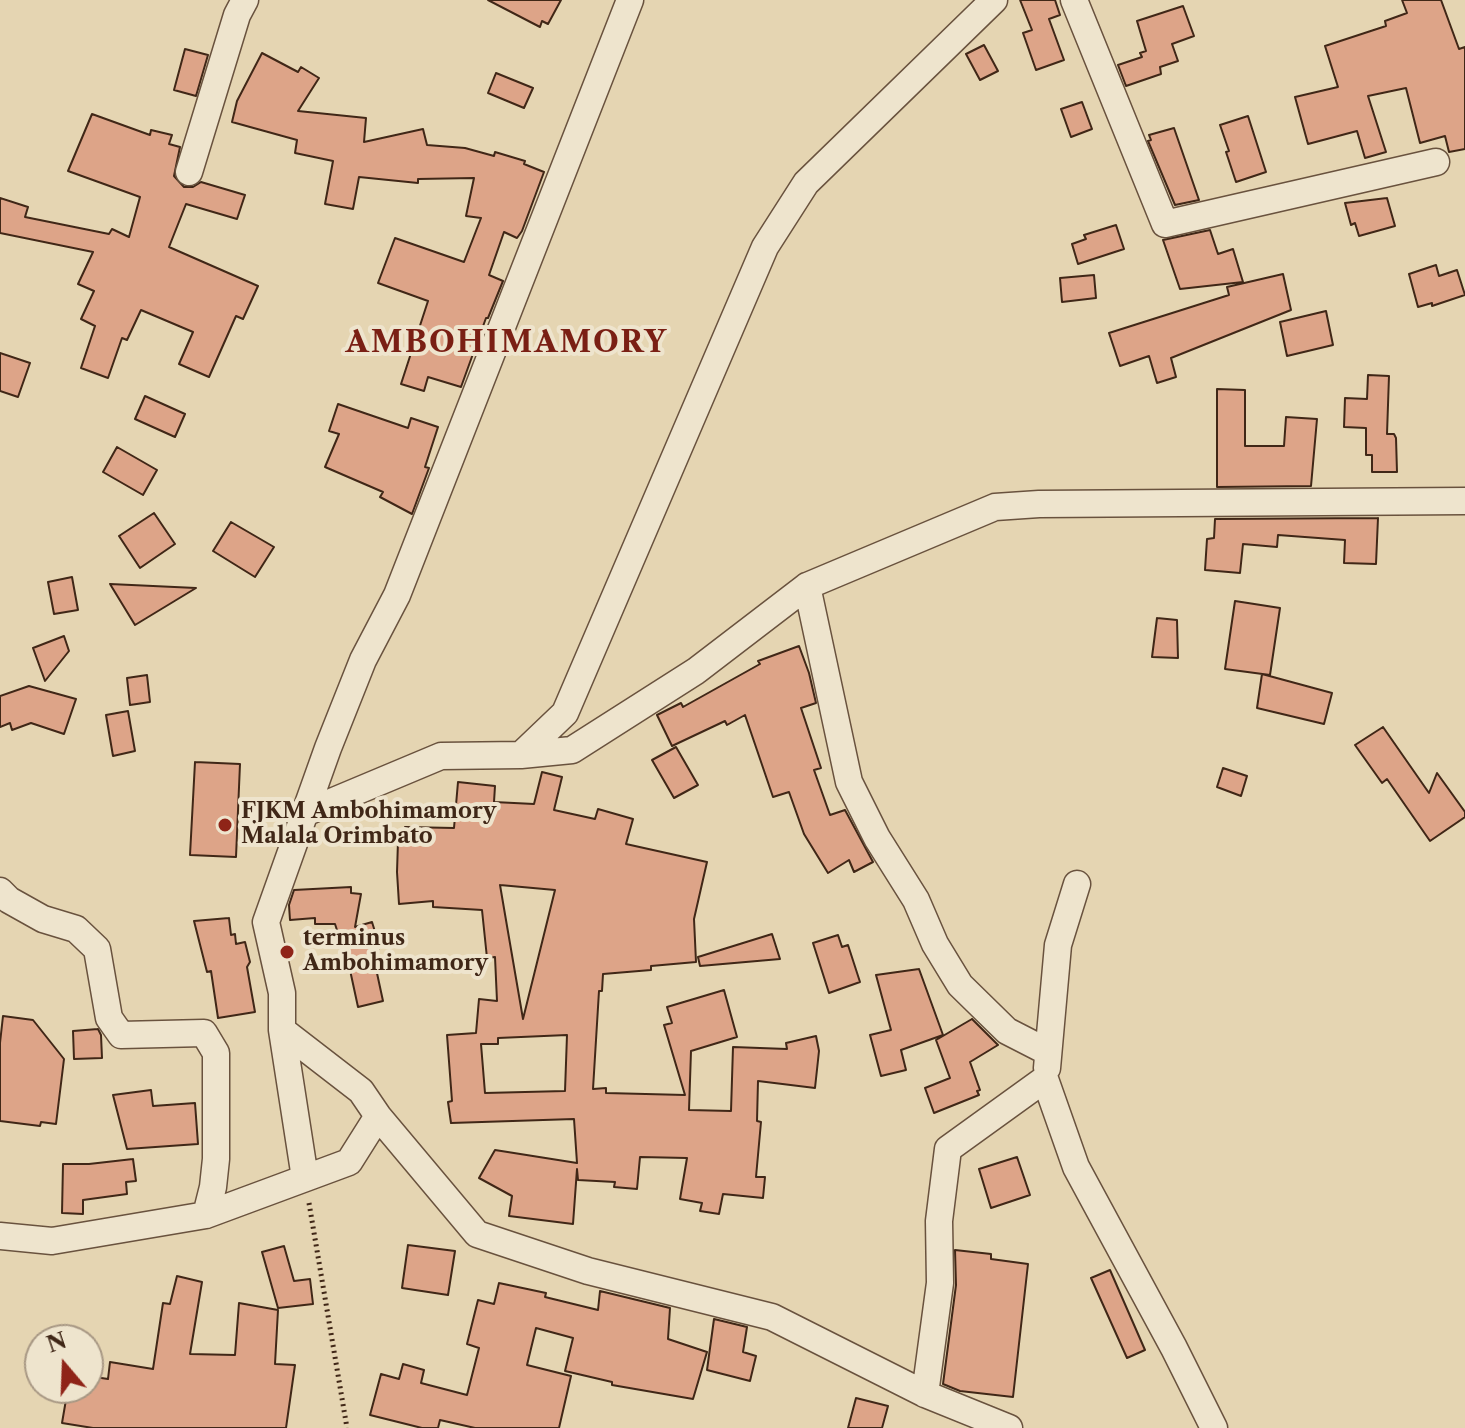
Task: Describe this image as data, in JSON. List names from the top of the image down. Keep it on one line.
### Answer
{"districts":["AMBOHIMAMORY"],"places":["FJKM Ambohimamory Malala Orimbato","terminus Ambohimamory"],"north":"top"}
